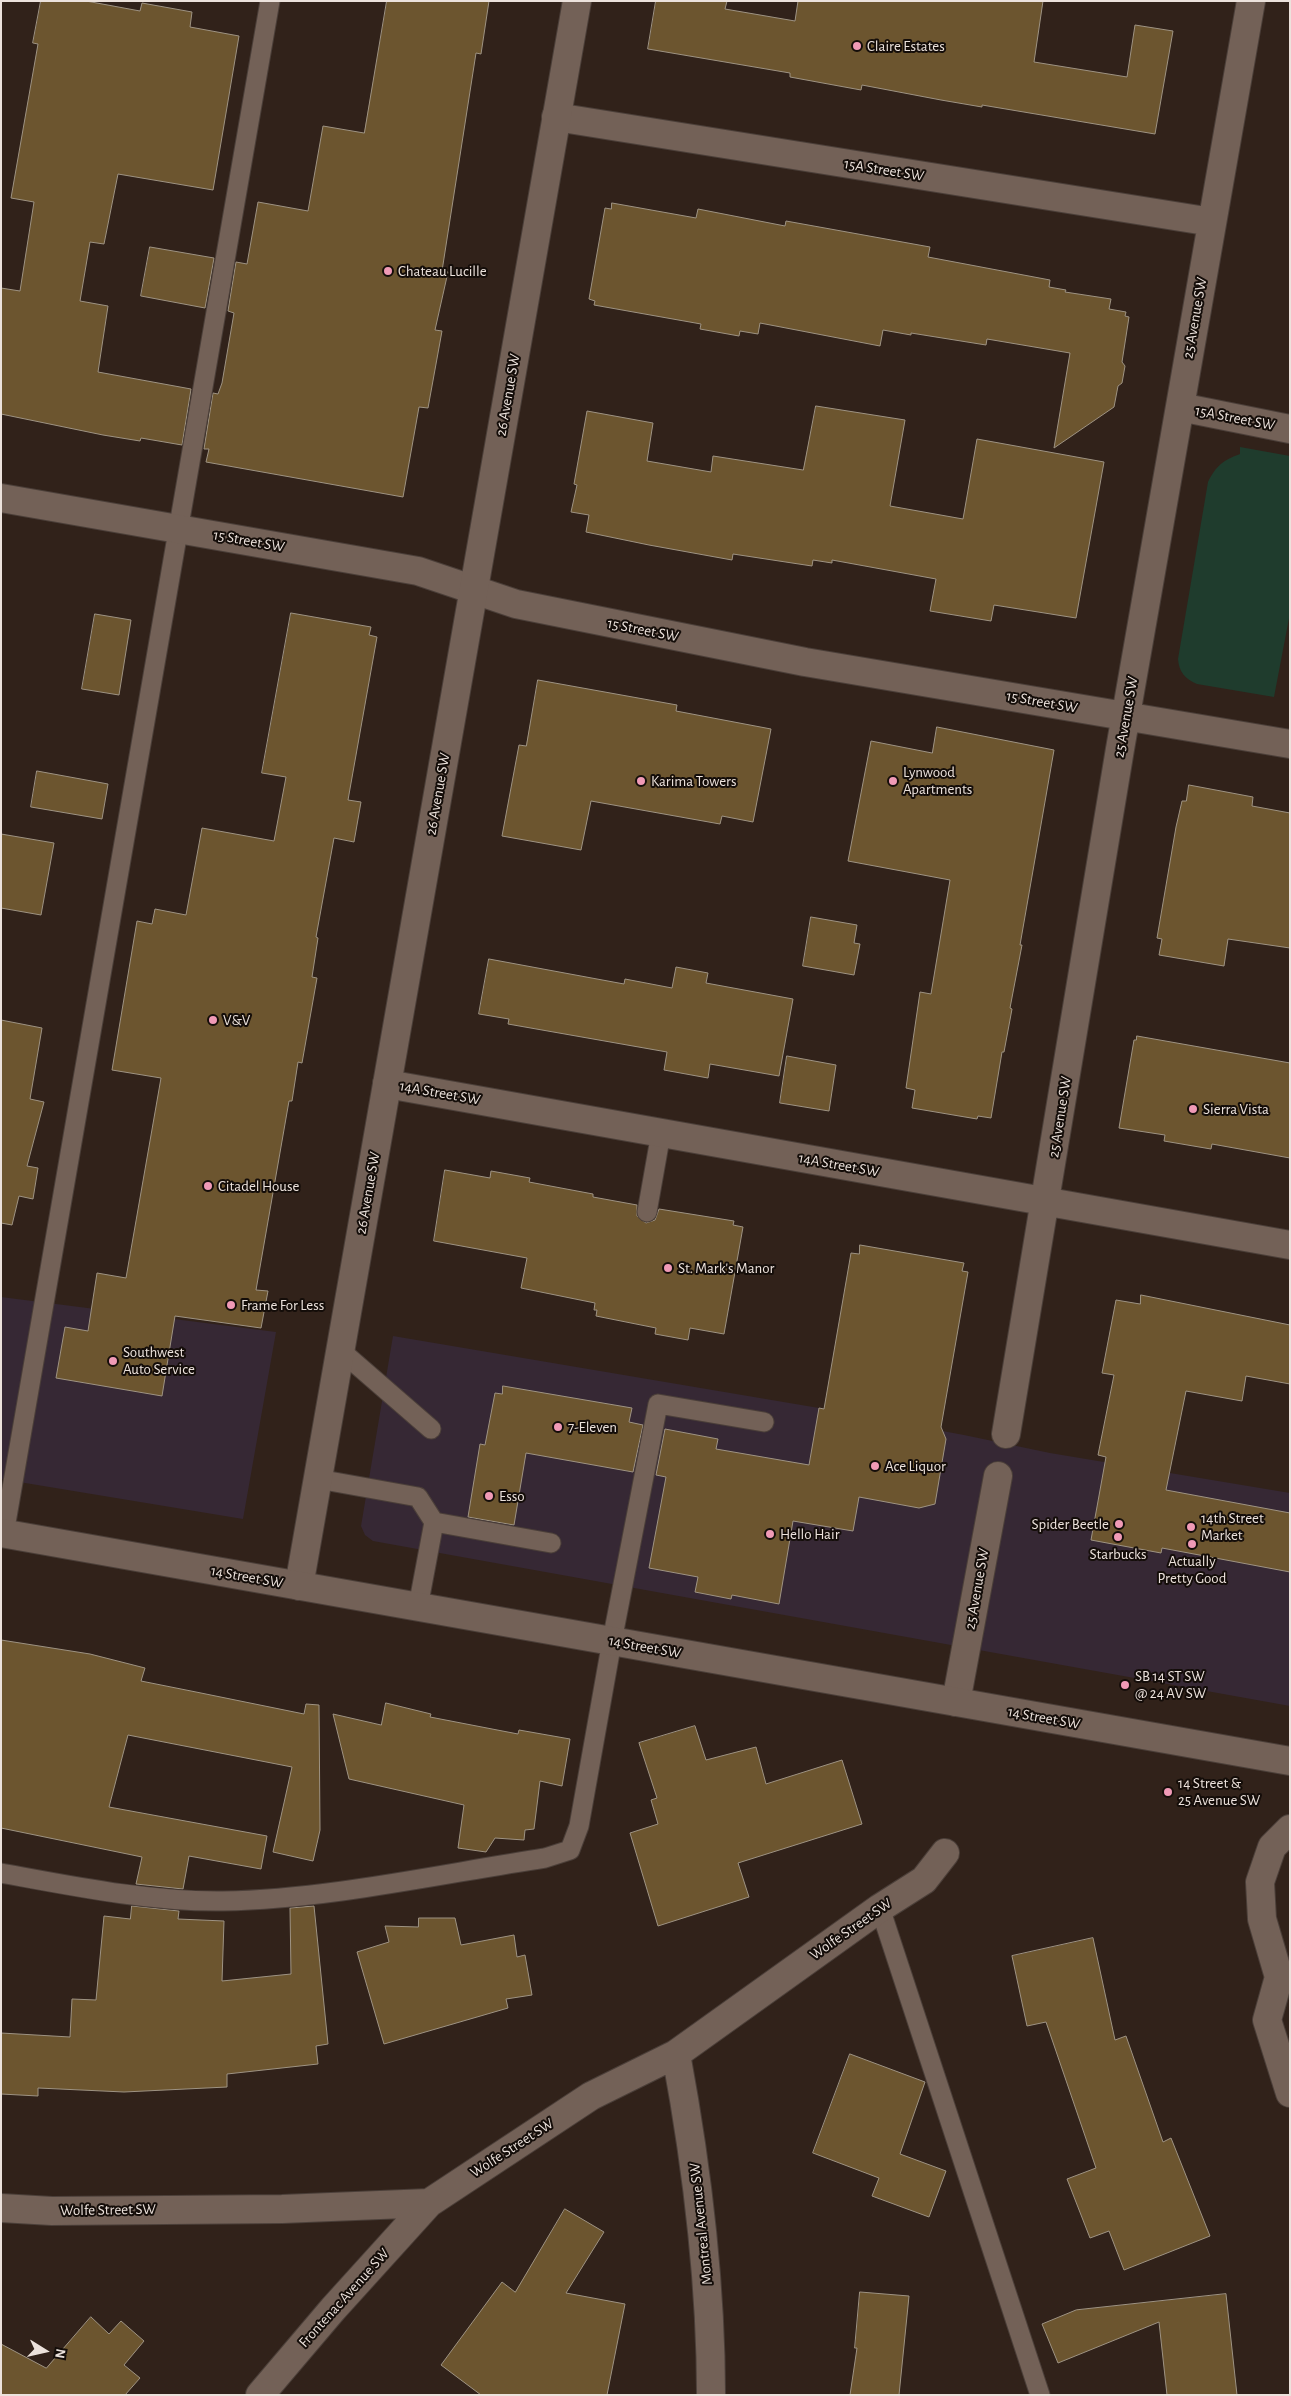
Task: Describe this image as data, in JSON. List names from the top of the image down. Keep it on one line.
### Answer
{"streets":{"street":["15A Street SW","25 Avenue SW","26 Avenue SW","15 Street SW","14A Street SW","14 Street SW","Wolfe Street SW","Montreal Avenue SW","Frontenac Avenue SW"]},"crossings":[["15A Street SW","25 Avenue SW"],["15A Street SW","26 Avenue SW"],["25 Avenue SW","15 Street SW"],["25 Avenue SW","14A Street SW"],["25 Avenue SW","14 Street SW"],["26 Avenue SW","15 Street SW"],["26 Avenue SW","14A Street SW"],["26 Avenue SW","14 Street SW"],["Wolfe Street SW","Montreal Avenue SW"],["Wolfe Street SW","Frontenac Avenue SW"]],"places":["Claire Estates","Chateau Lucille","Karima Towers","Lynwood Apartments","V&V","Sierra Vista","Citadel House","St. Mark's Manor","Frame For Less","Southwest Auto Service","7-Eleven","Ace Liquor","Esso","Spider Beetle","14th Street Market","Hello Hair","Starbucks","Actually Pretty Good","SB 14 ST SW @ 24 AV SW","14 Street & 25 Avenue SW"],"north":"right"}
